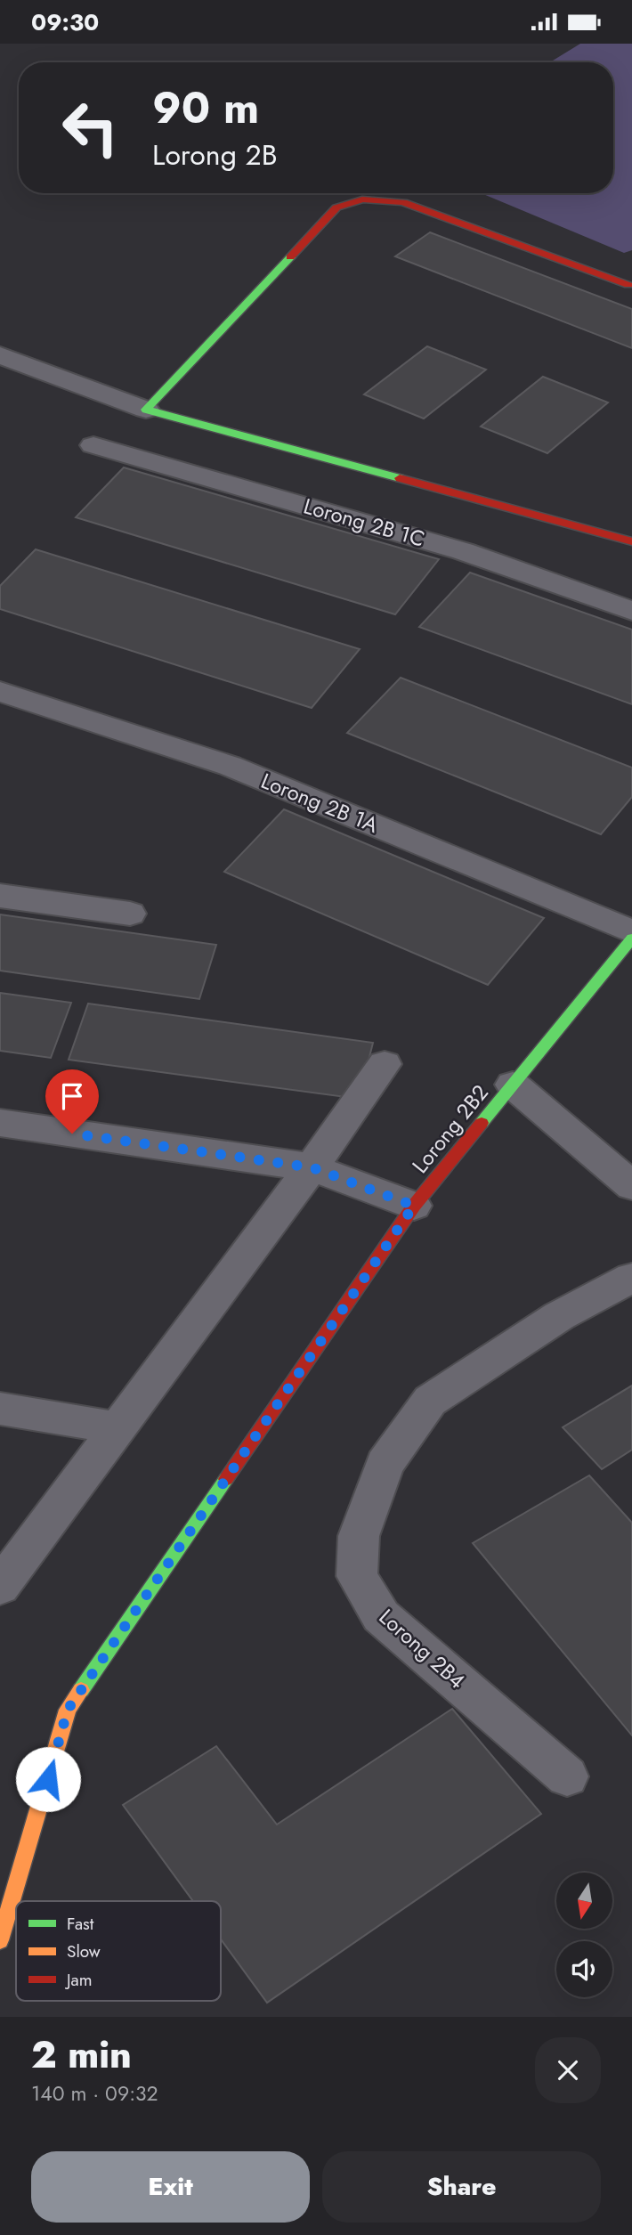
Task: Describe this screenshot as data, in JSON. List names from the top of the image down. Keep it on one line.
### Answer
{"streets":{"street":["Lorong 2B 1C","Lorong 2B 1A","Lorong 2B2","Lorong 2B4"]},"legend":["Fast","Slow","Jam"],"north":"bottom","page":{"status":"09:30","turn":["90 m","Lorong 2B"],"heading":["2 min","140 m · 09:32"],"buttons":["Exit","Share"]}}
